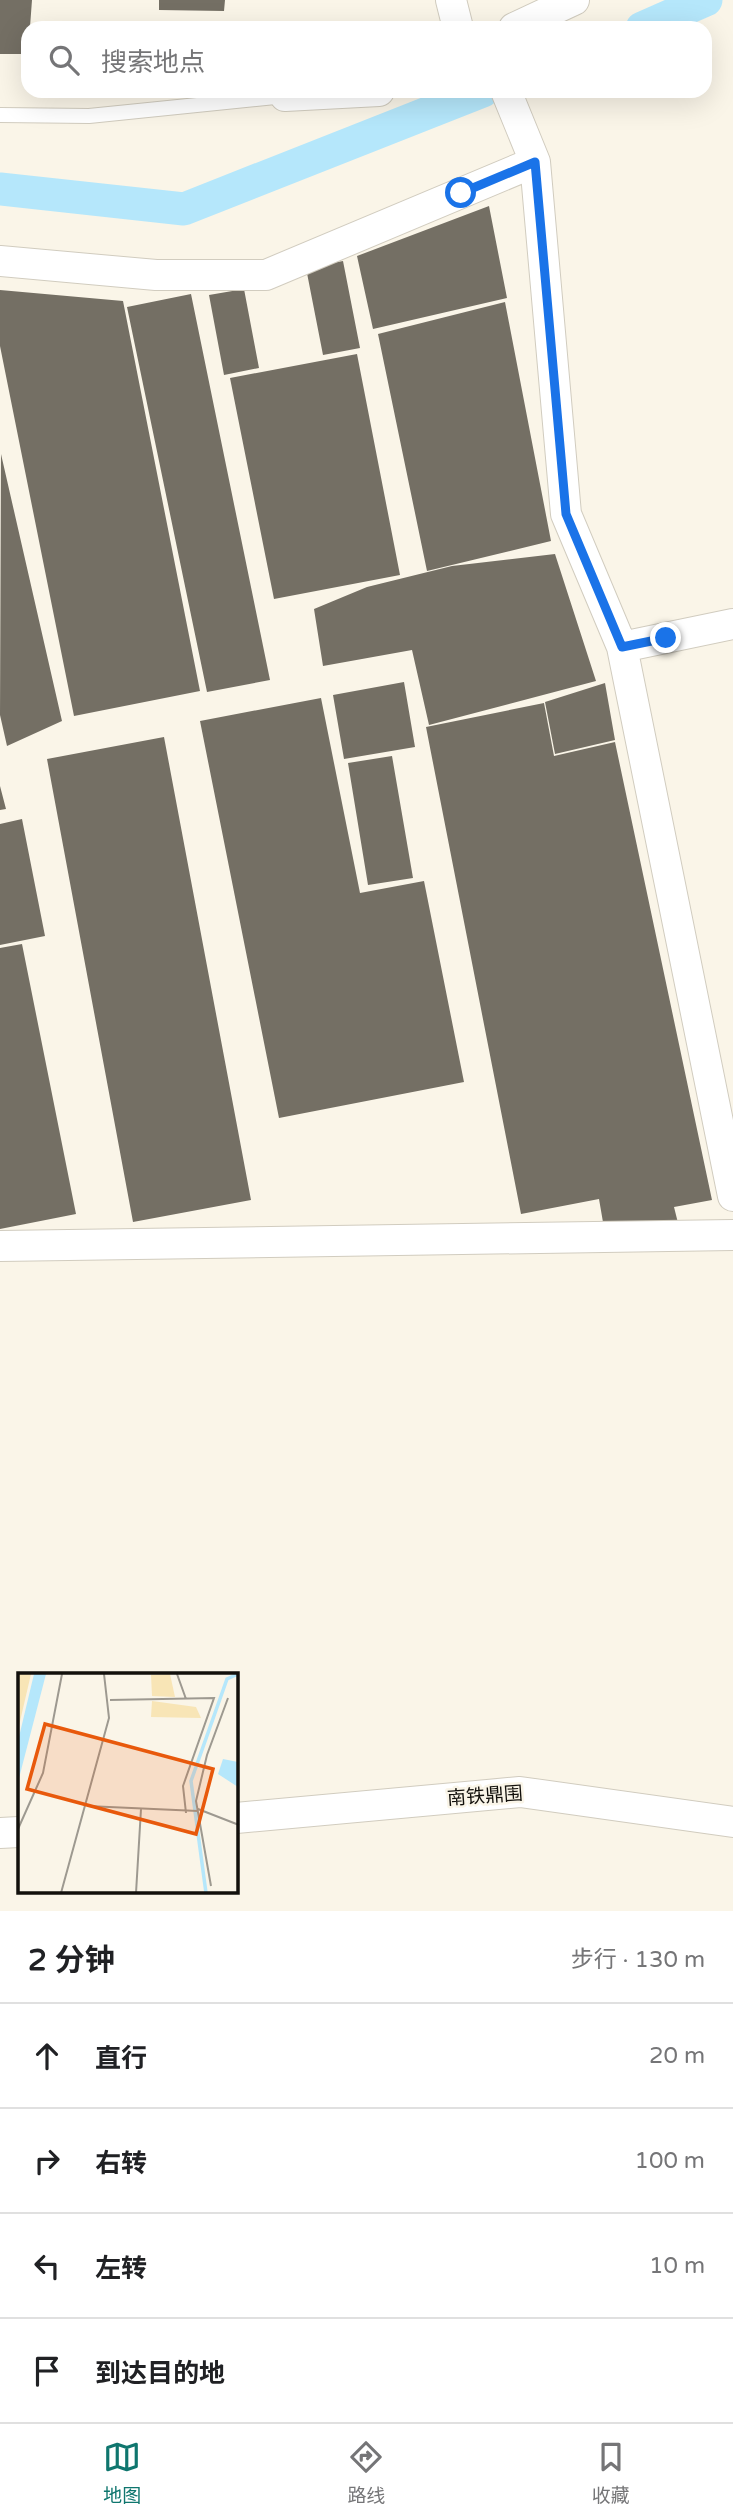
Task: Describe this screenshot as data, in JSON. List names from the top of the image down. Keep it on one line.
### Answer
{"streets":{"street":["南铁鼎围"]},"page":{"search":"搜索地点","heading":["2 分钟","步行 · 130 m"],"list":[["直行","20 m"],["右转","100 m"],["左转","10 m"],"到达目的地"],"nav":["地图","路线","收藏"]}}
